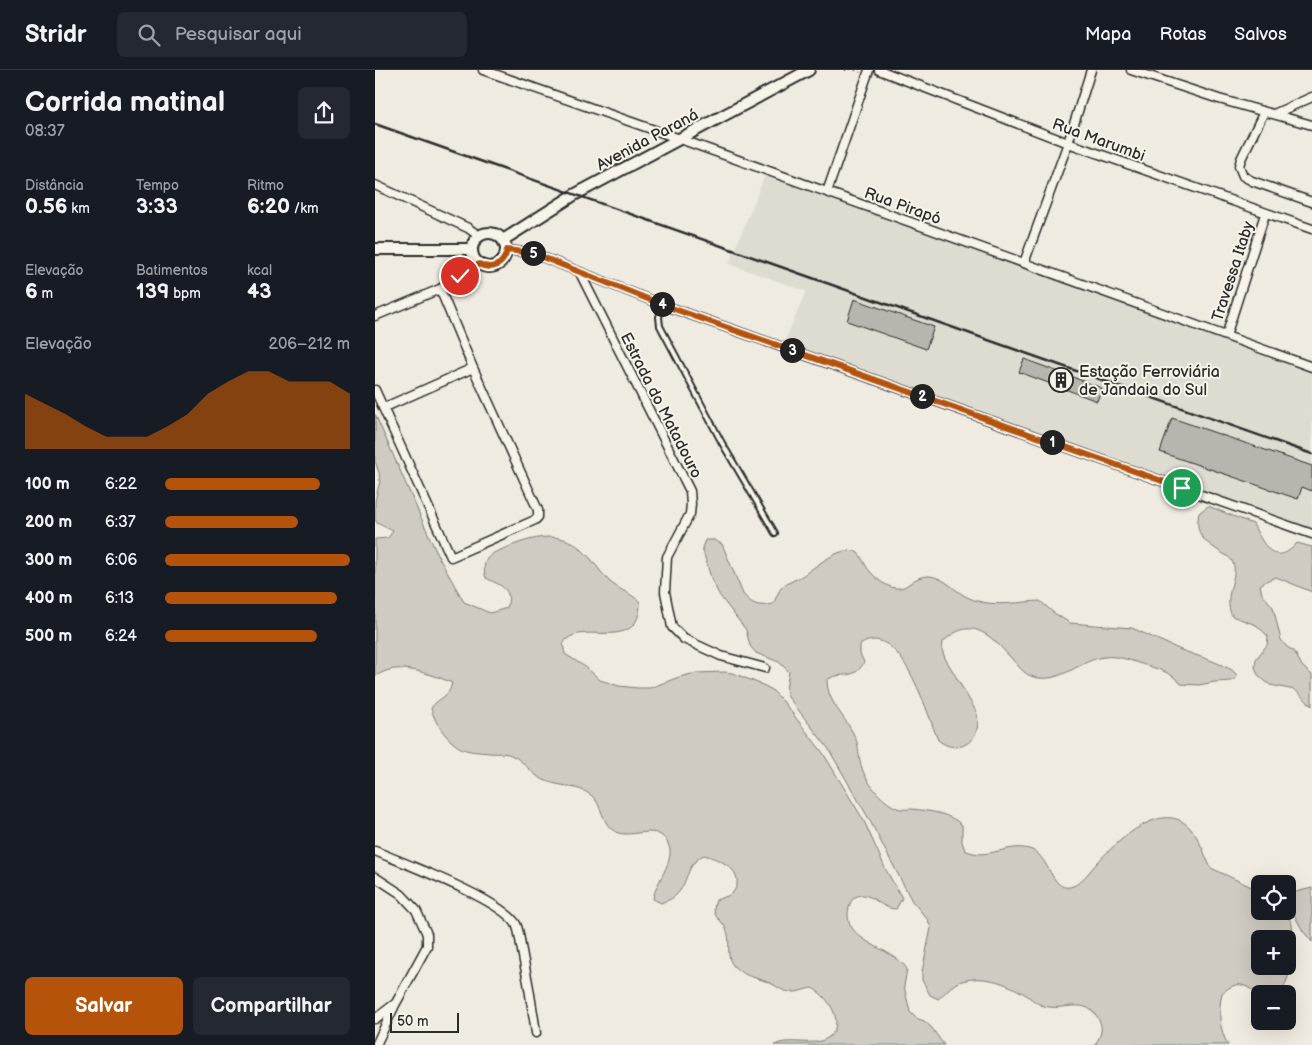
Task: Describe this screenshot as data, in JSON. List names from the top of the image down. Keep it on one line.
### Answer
{"streets":{"street":["Avenida Paraná","Rua Marumbi","Rua Pirapó","Travessa Itaby","Estrada do Matadouro"]},"crossings":[["Avenida Paraná","Rua Pirapó"],["Rua Marumbi","Travessa Itaby"],["Rua Pirapó","Travessa Itaby"]],"places":{"building":["Estação Ferroviária de Jandaia do Sul"]},"scale_bar":"50 m","page":{"header":"Stridr","search":"Pesquisar aqui","nav":["Mapa","Rotas","Salvos"],"heading":["Corrida matinal","08:37"],"stats":[["Distância","0.56 km"],["Tempo","3:33"],["Ritmo","6:20 /km"],["Elevação","6 m"],["Batimentos","139 bpm"],["kcal","43"]],"pins":["5","4","3","2","1"],"chart":["Elevação","206–212 m"],"list":[{"name":"100 m","note":"6:22"},{"name":"200 m","note":"6:37"},{"name":"300 m","note":"6:06"},{"name":"400 m","note":"6:13"},{"name":"500 m","note":"6:24"}],"map_buttons":["+","−"],"buttons":["Salvar","Compartilhar"],"scale":"50 m"}}
